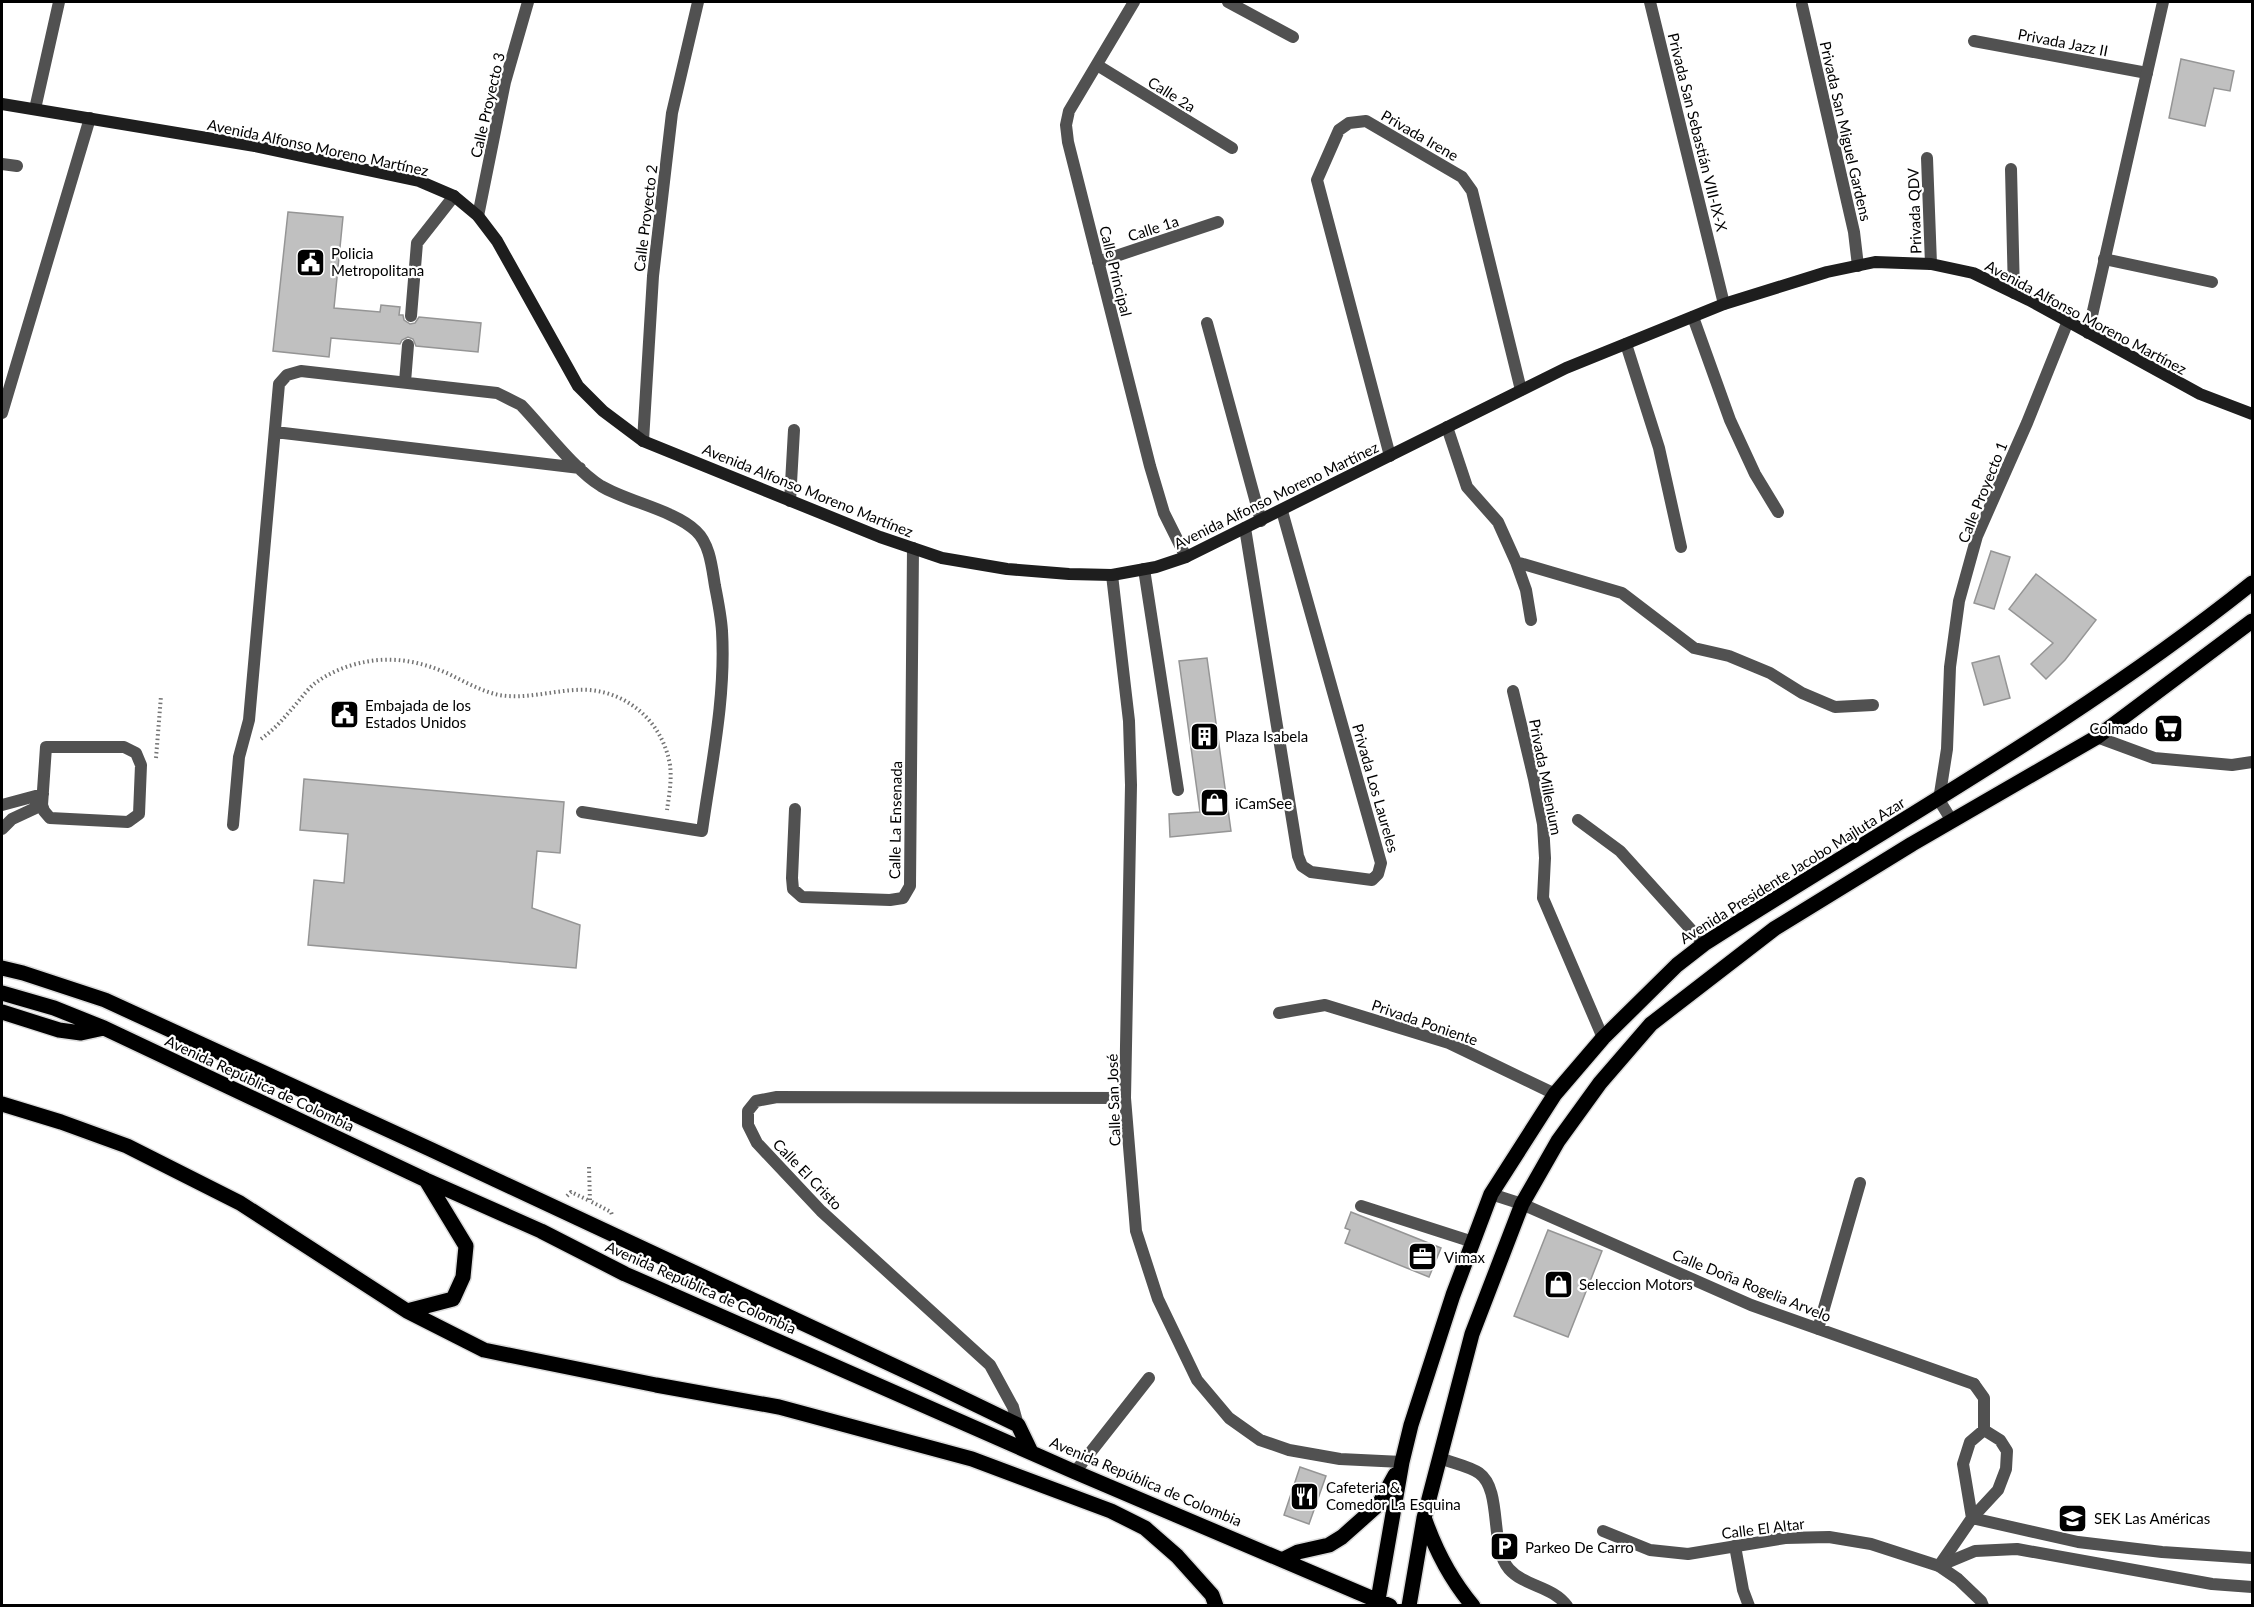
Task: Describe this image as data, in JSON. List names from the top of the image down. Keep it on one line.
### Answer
{"streets":{"main road":["Avenida Alfonso Moreno Martínez","Avenida Presidente Jacobo Majluta Azar","Avenida República de Colombia"],"street":["Privada Jazz II","Calle 2a","Calle Proyecto 3","Privada San Miguel Gardens","Privada San Sebastián VIII-IX-X","Privada Irene","Privada QDV","Calle Proyecto 2","Calle 1a","Calle Principal","Calle Proyecto 1","Privada Millenium","Privada Los Laureles","Calle La Ensenada","Privada Poniente","Calle San José","Calle El Cristo","Calle Doña Rogelia Arvelo","Calle El Altar"]},"crossings":[["Calle 2a","Calle Principal"],["Calle Proyecto 3","Avenida Alfonso Moreno Martínez"],["Privada San Miguel Gardens","Avenida Alfonso Moreno Martínez"],["Privada San Sebastián VIII-IX-X","Avenida Alfonso Moreno Martínez"],["Privada Irene","Avenida Alfonso Moreno Martínez"],["Avenida Alfonso Moreno Martínez","Privada QDV"],["Avenida Alfonso Moreno Martínez","Calle Proyecto 2"],["Avenida Alfonso Moreno Martínez","Calle Principal"],["Avenida Alfonso Moreno Martínez","Calle Proyecto 1"],["Avenida Alfonso Moreno Martínez","Privada Los Laureles"],["Avenida Alfonso Moreno Martínez","Calle La Ensenada"],["Avenida Alfonso Moreno Martínez","Calle San José"],["Calle 1a","Calle Principal"],["Calle Proyecto 1","Avenida Presidente Jacobo Majluta Azar"],["Privada Millenium","Avenida Presidente Jacobo Majluta Azar"],["Avenida Presidente Jacobo Majluta Azar","Privada Poniente"],["Avenida Presidente Jacobo Majluta Azar","Avenida República de Colombia"],["Avenida Presidente Jacobo Majluta Azar","Calle San José"],["Avenida Presidente Jacobo Majluta Azar","Calle Doña Rogelia Arvelo"],["Calle San José","Calle El Cristo"]],"places":{"public building":["Policia Metropolitana","Embajada de los Estados Unidos"],"supermarket":["Colmado"],"building":["Plaza Isabela"],"shop":["iCamSee","Seleccion Motors"],"office":["Vimax"],"restaurant":["Cafeteria & Comedor La Esquina"],"school or university":["SEK Las Américas"],"parking":["Parkeo De Carro"]}}
